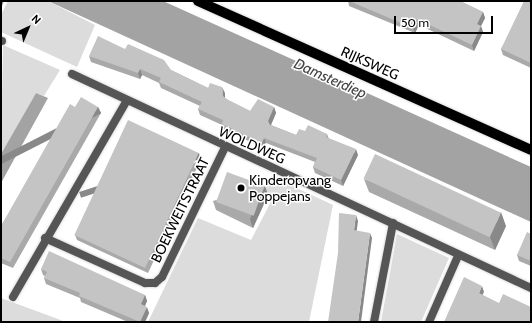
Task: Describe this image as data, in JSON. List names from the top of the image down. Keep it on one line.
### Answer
{"streets":{"main road":["RIJKSWEG"],"street":["WOLDWEG","BOEKWEITSTRAAT"]},"crossings":[["WOLDWEG","BOEKWEITSTRAAT"]],"water":["Damsterdiep"],"places":["Kinderopvang Poppejans"],"scale_bar":"50 m","north":"top right"}
